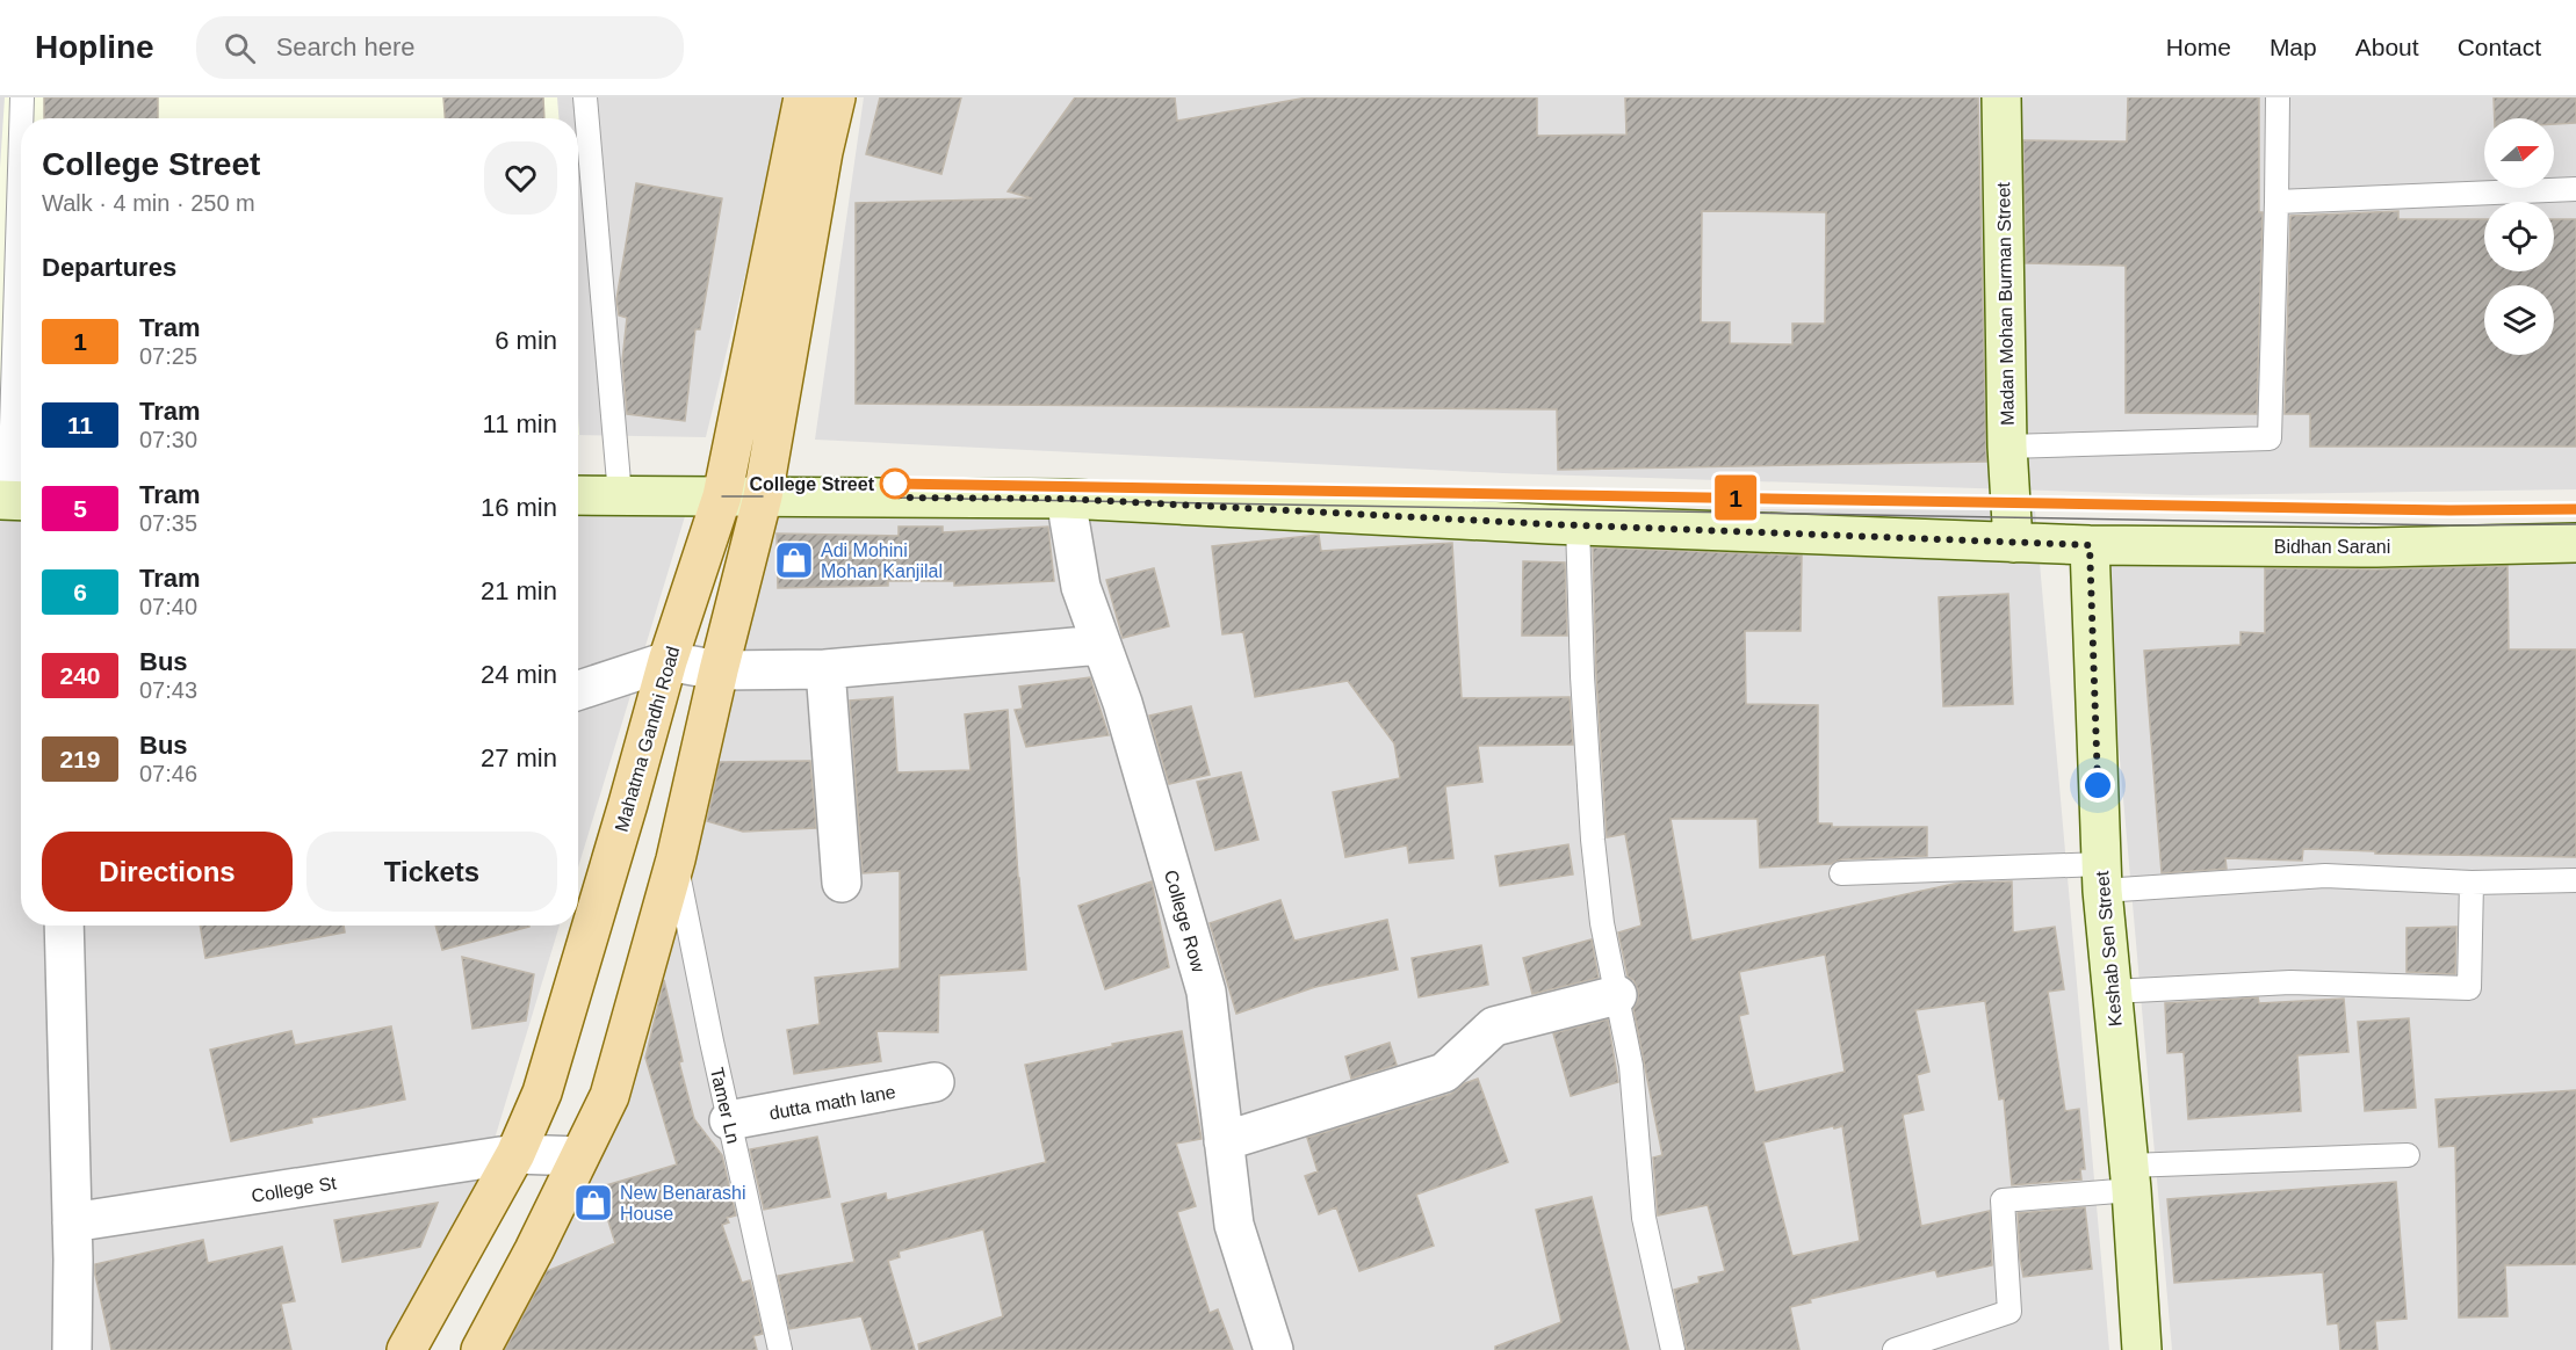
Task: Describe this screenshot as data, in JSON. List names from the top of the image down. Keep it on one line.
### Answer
{"streets":{"main road":["Madan Mohan Burman Street","Bidhan Sarani","Mahatma Gandhi Road","Keshab Sen Street"],"street":["College Row","dutta math lane","College St"],"lane":["Tamer Ln"]},"crossings":[["Bidhan Sarani","Keshab Sen Street"],["Mahatma Gandhi Road","College St"],["dutta math lane","Tamer Ln"]],"places":{"other":["College Street"],"shop":["Adi Mohini Mohan Kanjilal","New Benarashi House"]},"lines":["tram line 1"],"north":"right","page":{"header":"Hopline","search":"Search here","nav":["Home","Map","About","Contact"],"on_map":"1","heading":[["College Street","Walk · 4 min · 250 m"],"Departures"],"list":[{"mark":"1","name":"Tram","note":"07:25","value":"6 min"},{"mark":"11","name":"Tram","note":"07:30","value":"11 min"},{"mark":"5","name":"Tram","note":"07:35","value":"16 min"},{"mark":"6","name":"Tram","note":"07:40","value":"21 min"},{"mark":"240","name":"Bus","note":"07:43","value":"24 min"},{"mark":"219","name":"Bus","note":"07:46","value":"27 min"}],"buttons":["Directions","Tickets"]}}
